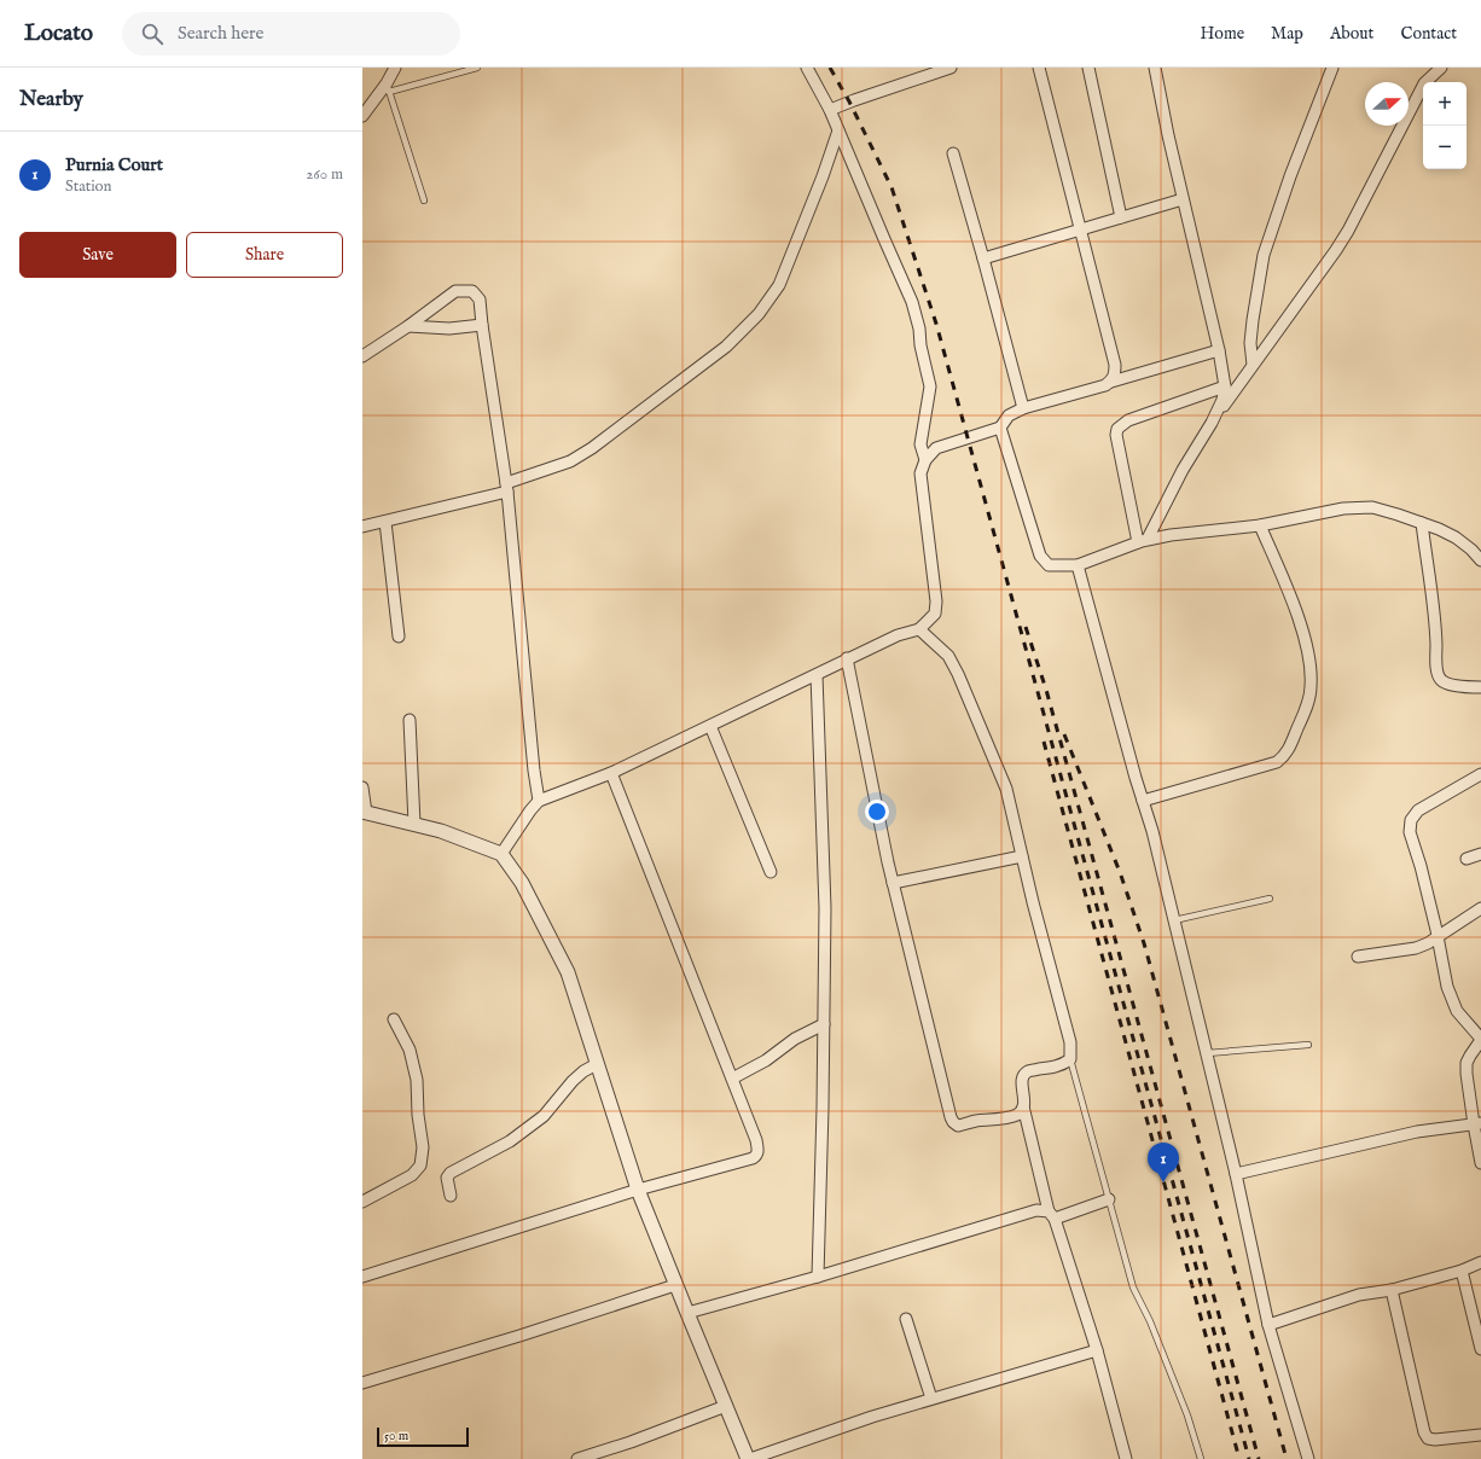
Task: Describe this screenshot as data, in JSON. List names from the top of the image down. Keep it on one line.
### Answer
{"scale_bar":"50 m","north":"right","page":{"header":"Locato","search":"Search here","nav":["Home","Map","About","Contact"],"heading":"Nearby","map_buttons":["+","−"],"list":[{"mark":"1","name":"Purnia Court","note":"Station","value":"260 m"}],"buttons":["Save","Share"],"pins":"1","scale":"50 m"}}
